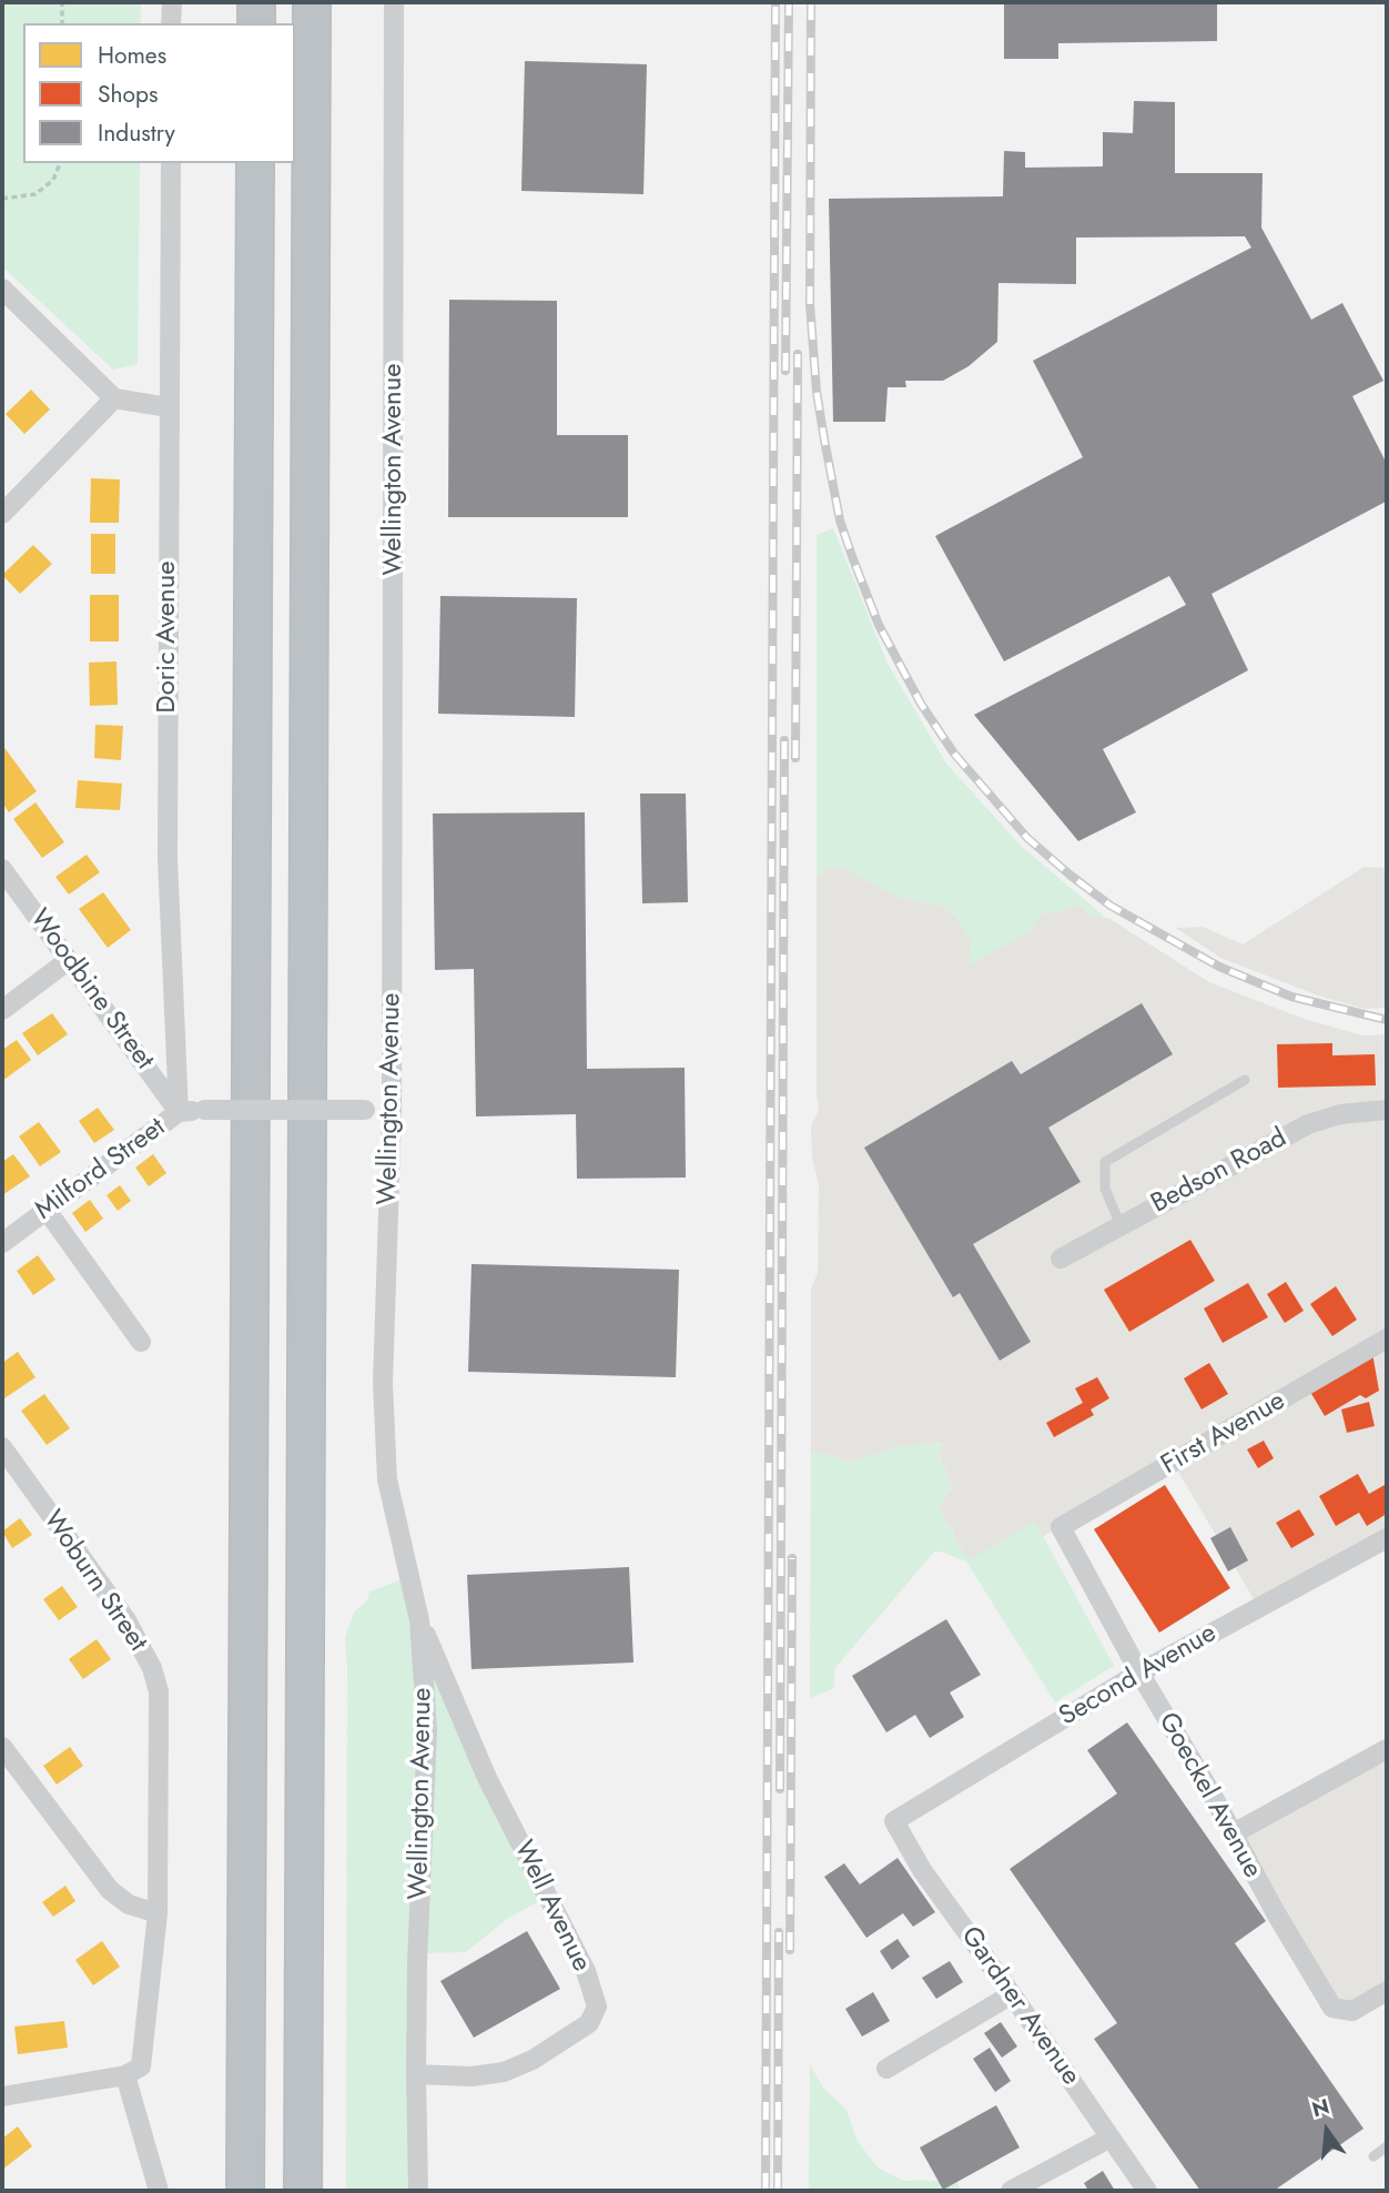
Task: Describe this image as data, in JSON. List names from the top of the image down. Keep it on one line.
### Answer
{"streets":{"street":["Wellington Avenue","Doric Avenue","Woodbine Street","Milford Street","Bedson Road","First Avenue","Woburn Street","Second Avenue","Goeckel Avenue","Well Avenue","Gardner Avenue"]},"crossings":[["Wellington Avenue","Milford Street"],["Wellington Avenue","Well Avenue"],["Doric Avenue","Woodbine Street"],["Doric Avenue","Milford Street"],["Woodbine Street","Milford Street"],["First Avenue","Goeckel Avenue"],["Second Avenue","Goeckel Avenue"],["Second Avenue","Gardner Avenue"]],"legend":["Homes","Shops","Industry"],"north":"top"}
